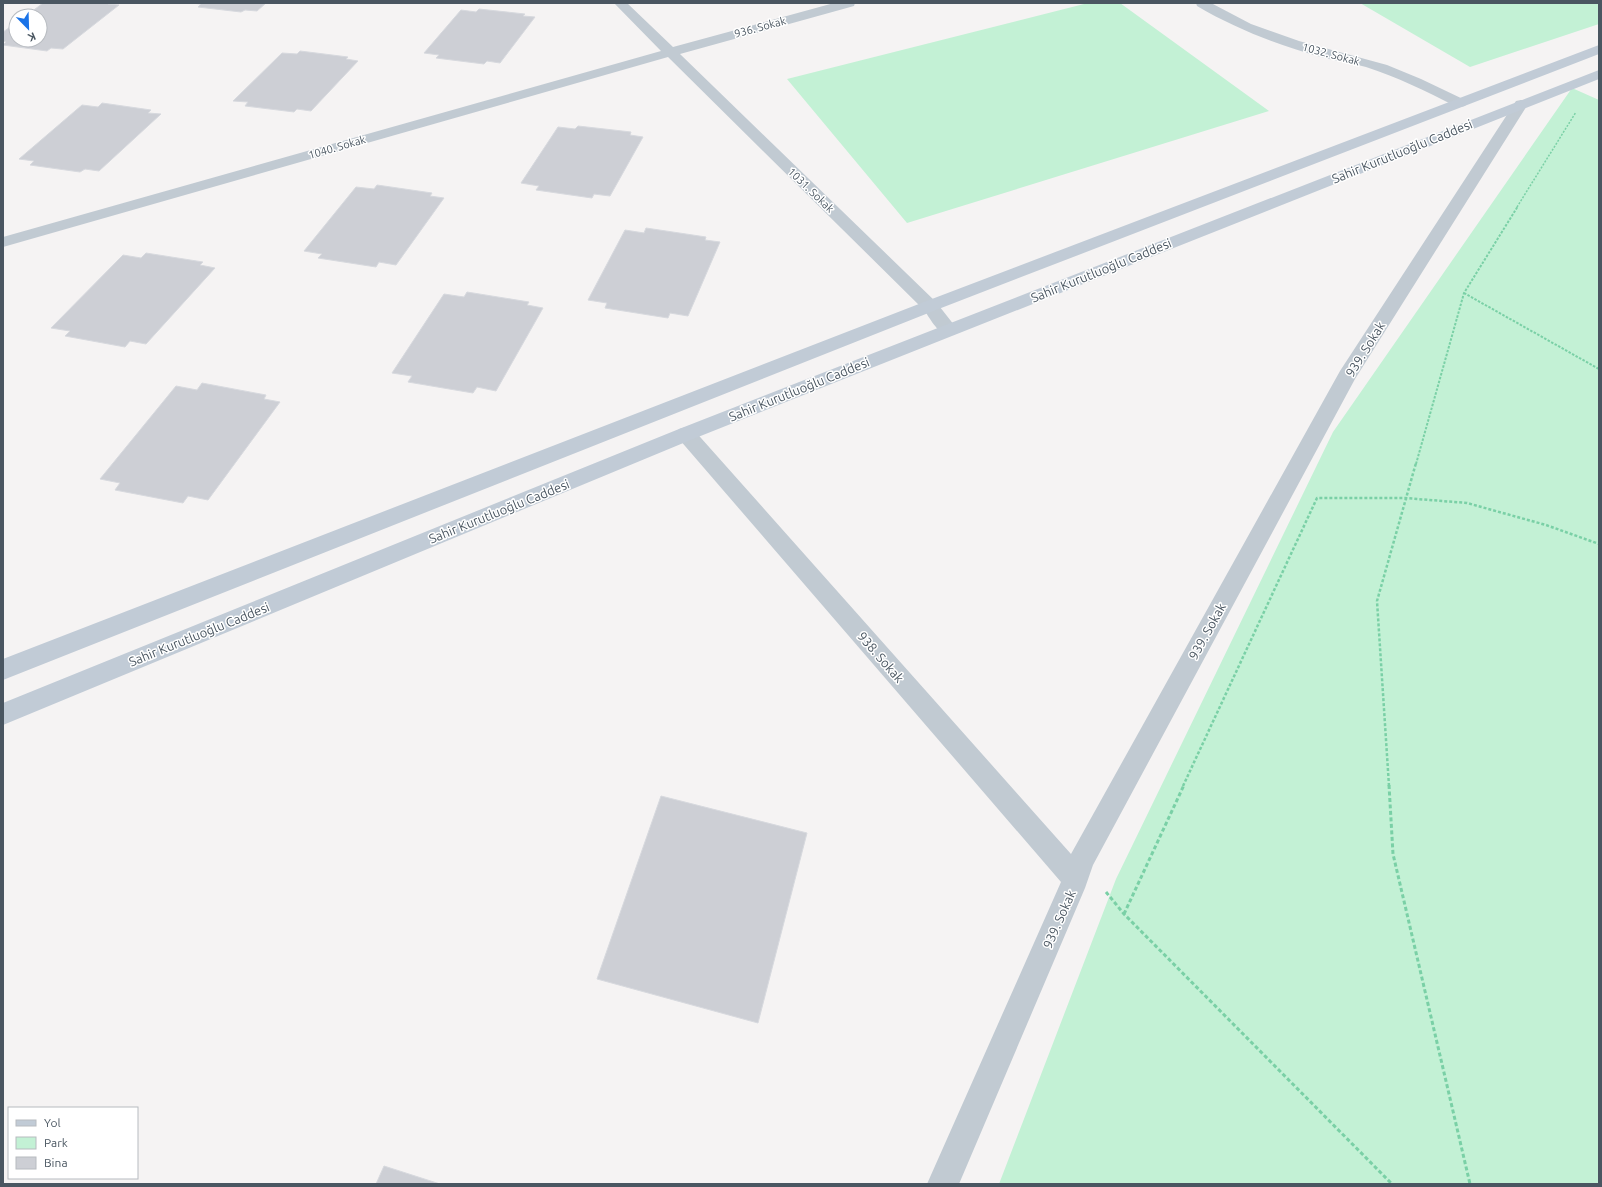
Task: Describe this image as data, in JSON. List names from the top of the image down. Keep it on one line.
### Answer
{"streets":{"street":["936. Sokak","1032. Sokak","1040. Sokak","Sahir Kurutluoğlu Caddesi","1031. Sokak","939. Sokak","938. Sokak"]},"crossings":[["936. Sokak","1040. Sokak"],["936. Sokak","1031. Sokak"],["1032. Sokak","Sahir Kurutluoğlu Caddesi"],["1040. Sokak","1031. Sokak"],["Sahir Kurutluoğlu Caddesi","1031. Sokak"],["Sahir Kurutluoğlu Caddesi","939. Sokak"],["Sahir Kurutluoğlu Caddesi","938. Sokak"],["939. Sokak","938. Sokak"]],"legend":["Yol","Park","Bina"],"north":"bottom right"}
